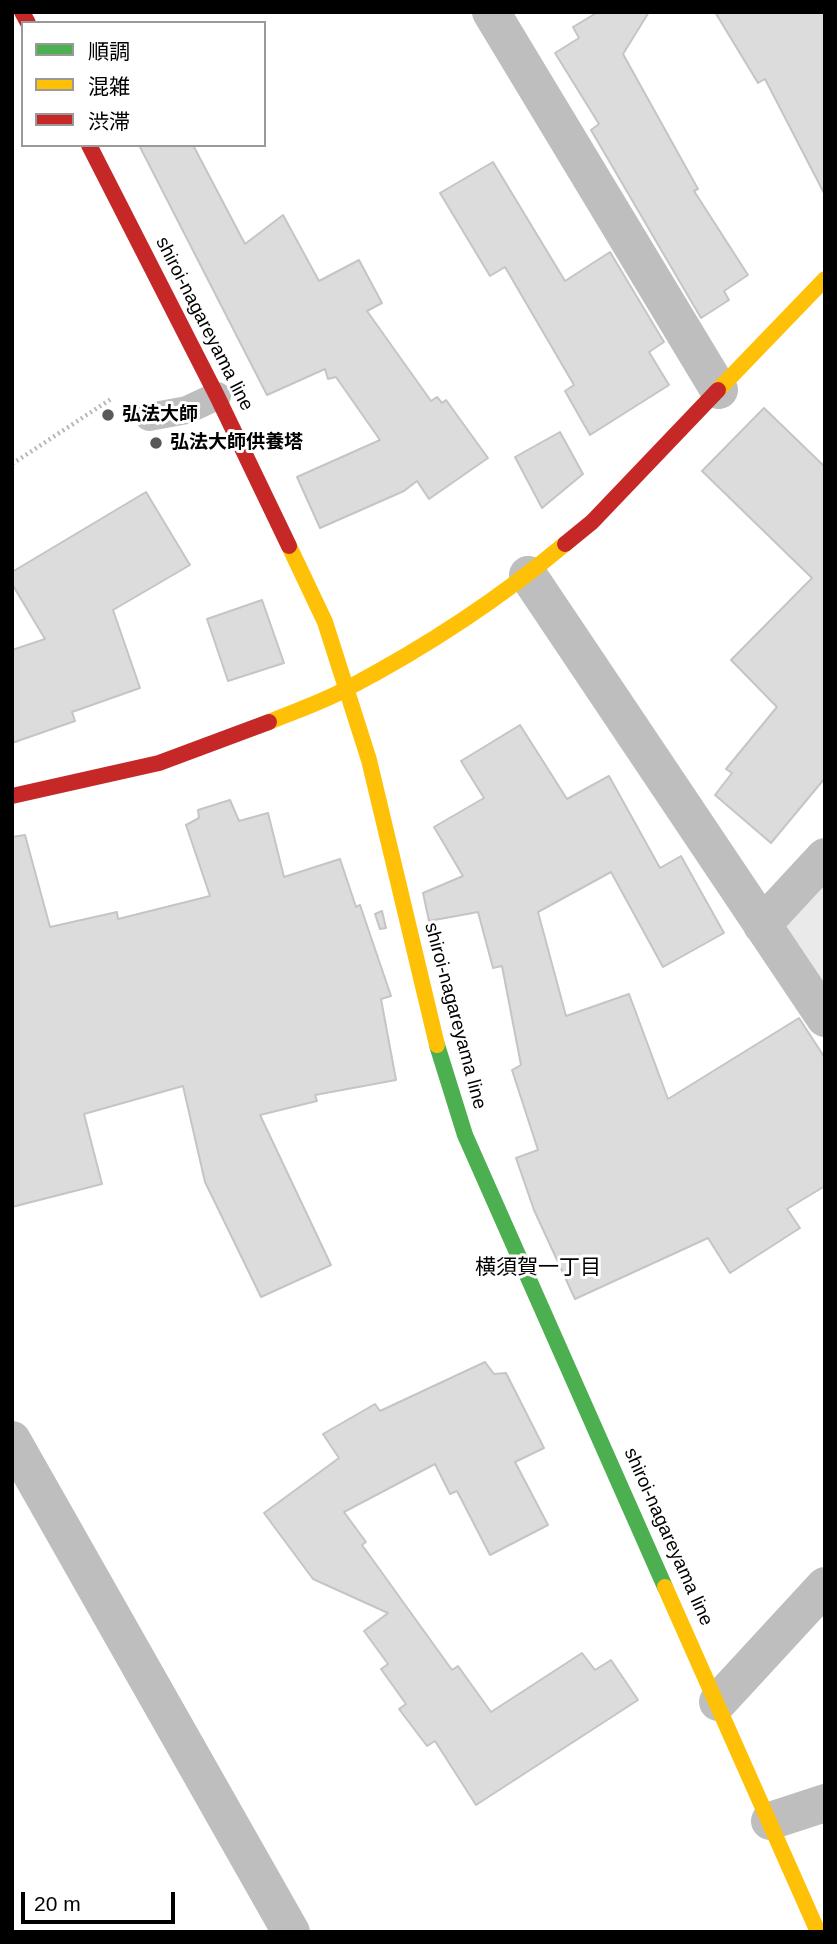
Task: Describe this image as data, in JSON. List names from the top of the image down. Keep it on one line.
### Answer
{"streets":{"main road":["shiroi-nagareyama line"]},"districts":["横須賀一丁目"],"places":["弘法大師","弘法大師供養塔"],"legend":["順調","混雑","渋滞"],"scale_bar":"20 m"}
